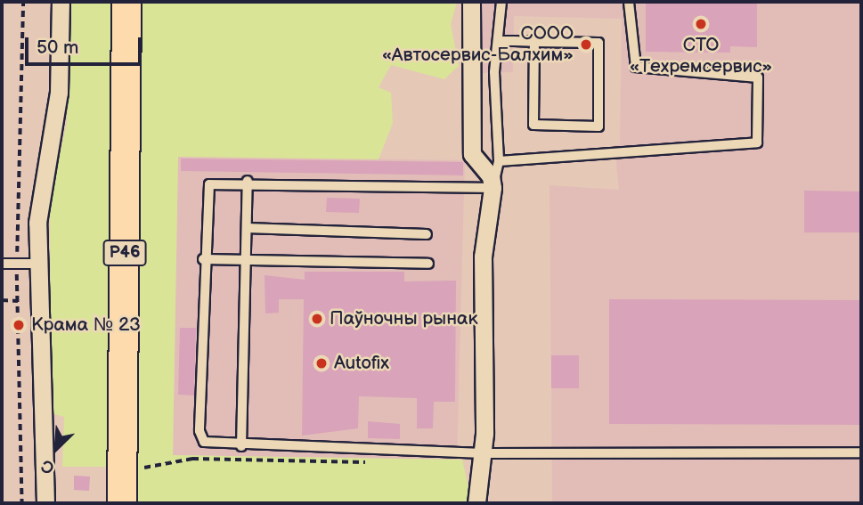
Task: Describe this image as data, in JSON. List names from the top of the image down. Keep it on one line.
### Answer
{"streets":{"main road":["Р46"]},"places":["СТО «Техремсервис»","СООО «Автосервис-Балхим»","Паўночны рынак","Крама № 23","Autofix"],"scale_bar":"50 m","north":"bottom left"}
